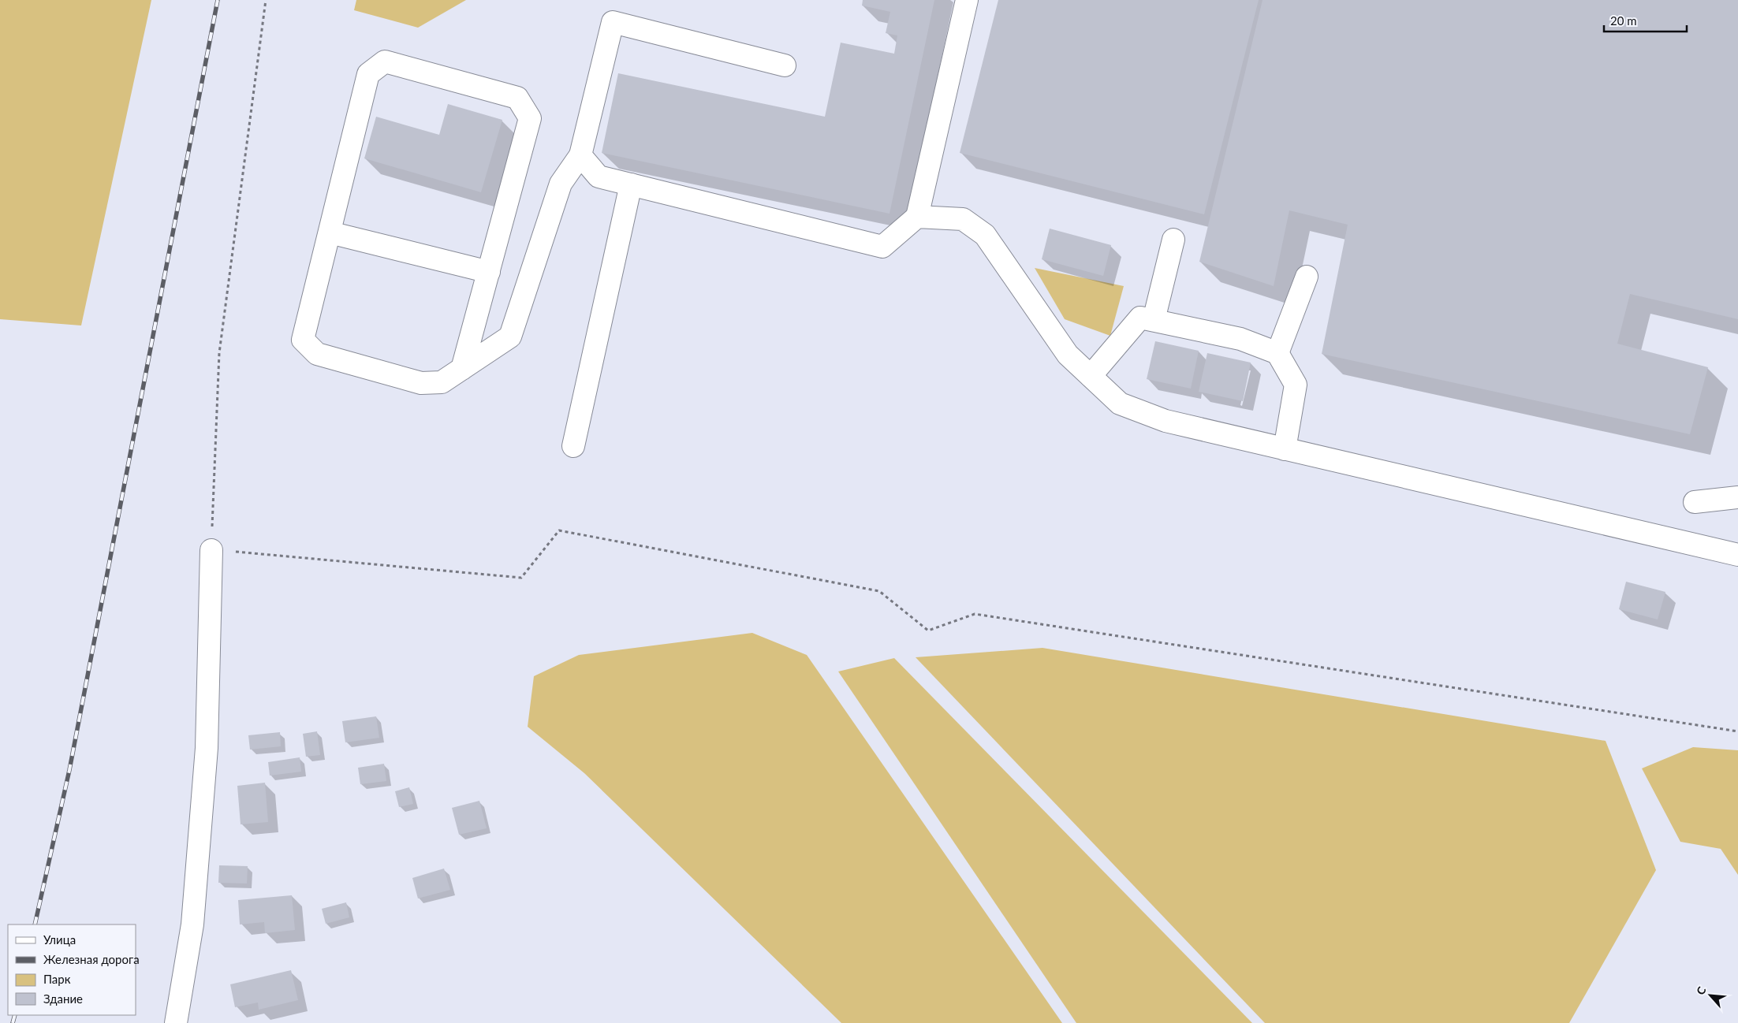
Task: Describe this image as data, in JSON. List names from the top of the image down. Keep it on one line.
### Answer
{"legend":["Улица","Железная дорога","Парк","Здание"],"scale_bar":"20 m","north":"top left"}
